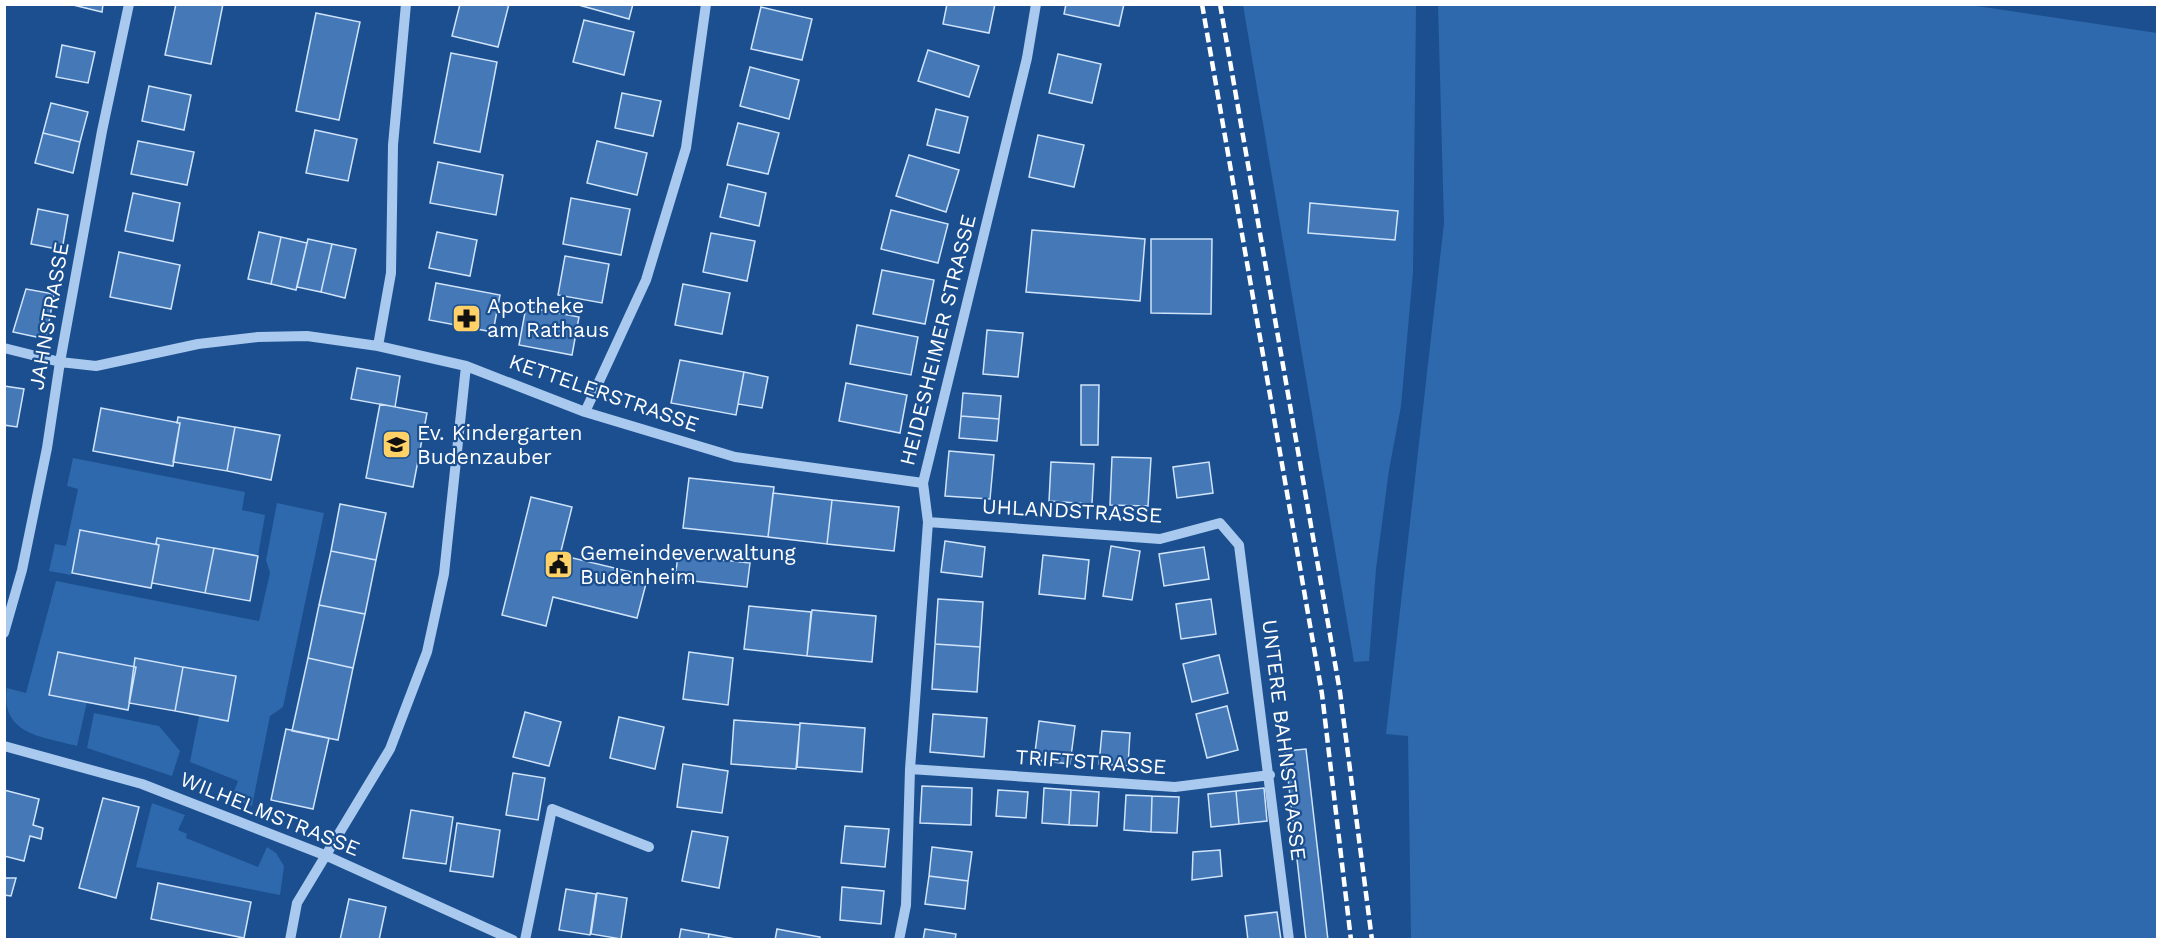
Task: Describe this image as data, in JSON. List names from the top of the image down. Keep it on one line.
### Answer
{"streets":{"street":["JAHNSTRASSE","HEIDESHEIMER STRASSE","KETTELERSTRASSE","UHLANDSTRASSE","UNTERE BAHNSTRASSE","TRIFTSTRASSE","WILHELMSTRASSE"]},"crossings":[["JAHNSTRASSE","KETTELERSTRASSE"],["HEIDESHEIMER STRASSE","KETTELERSTRASSE"],["HEIDESHEIMER STRASSE","UHLANDSTRASSE"],["HEIDESHEIMER STRASSE","TRIFTSTRASSE"],["UHLANDSTRASSE","UNTERE BAHNSTRASSE"],["UNTERE BAHNSTRASSE","TRIFTSTRASSE"]],"places":{"pharmacy":["Apotheke am Rathaus"],"school or university":["Ev. Kindergarten Budenzauber"],"public building":["Gemeindeverwaltung Budenheim"]}}
